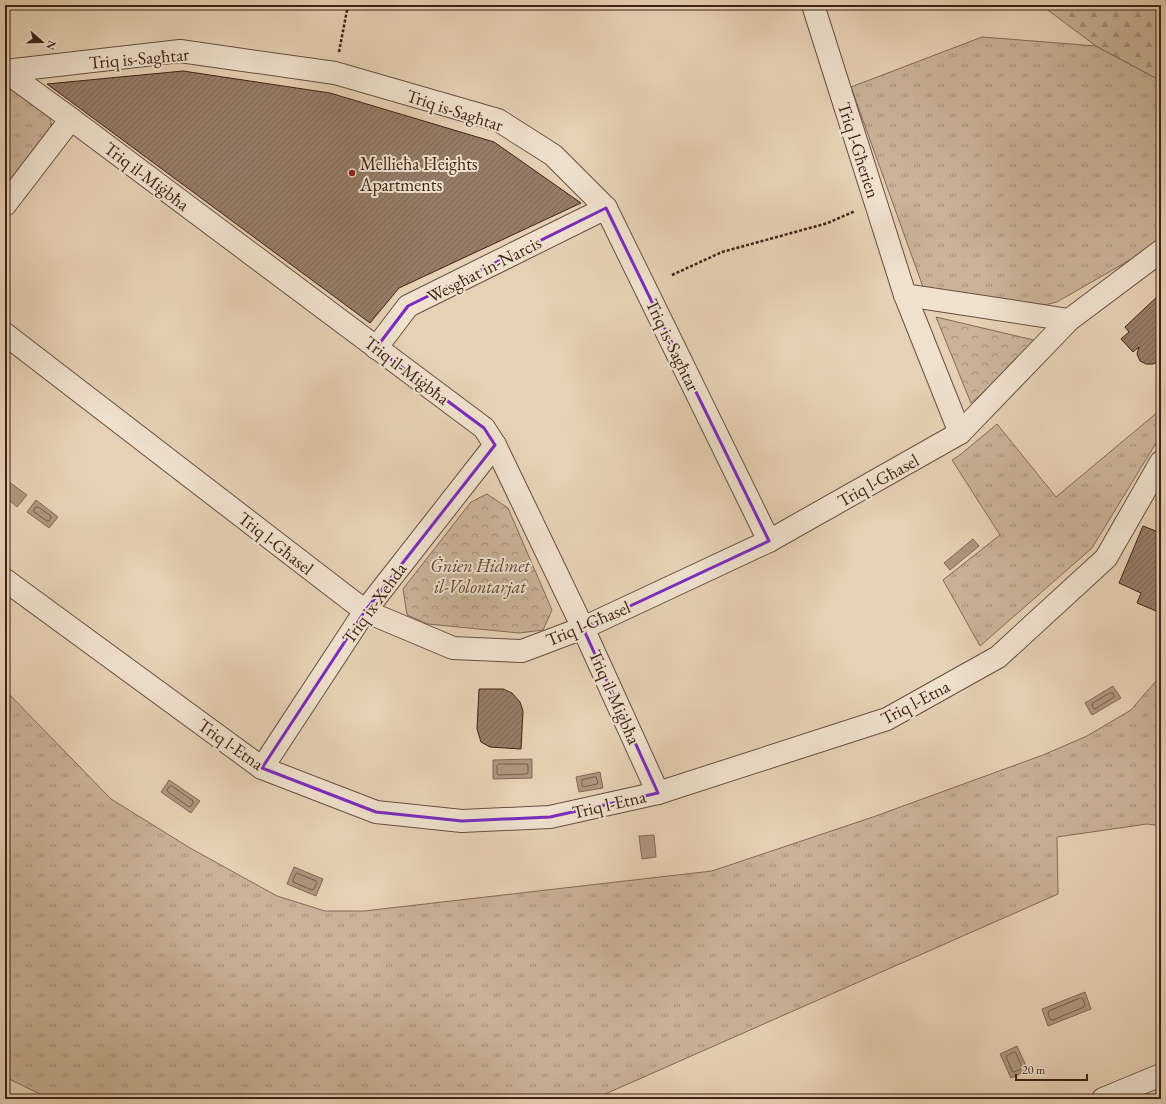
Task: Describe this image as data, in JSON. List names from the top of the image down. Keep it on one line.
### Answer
{"streets":{"street":["Triq is-Sagħtar","Triq l-Għerien","Triq il-Miġbħa","Wesgħat in-Narcis","Triq l-Għasel","Triq ix-Xehda","Triq l-Etna"]},"crossings":[["Triq is-Sagħtar","Triq il-Miġbħa"],["Triq is-Sagħtar","Wesgħat in-Narcis"],["Triq is-Sagħtar","Triq l-Għasel"],["Triq l-Għerien","Triq l-Għasel"],["Triq il-Miġbħa","Wesgħat in-Narcis"],["Triq il-Miġbħa","Triq l-Għasel"],["Triq il-Miġbħa","Triq ix-Xehda"],["Triq il-Miġbħa","Triq l-Etna"],["Triq l-Għasel","Triq ix-Xehda"],["Triq ix-Xehda","Triq l-Etna"]],"parks":["Ġnien Ħidmet il-Volontarjat"],"places":["Mellieħa Heights Apartments"],"scale_bar":"20 m","north":"right"}
